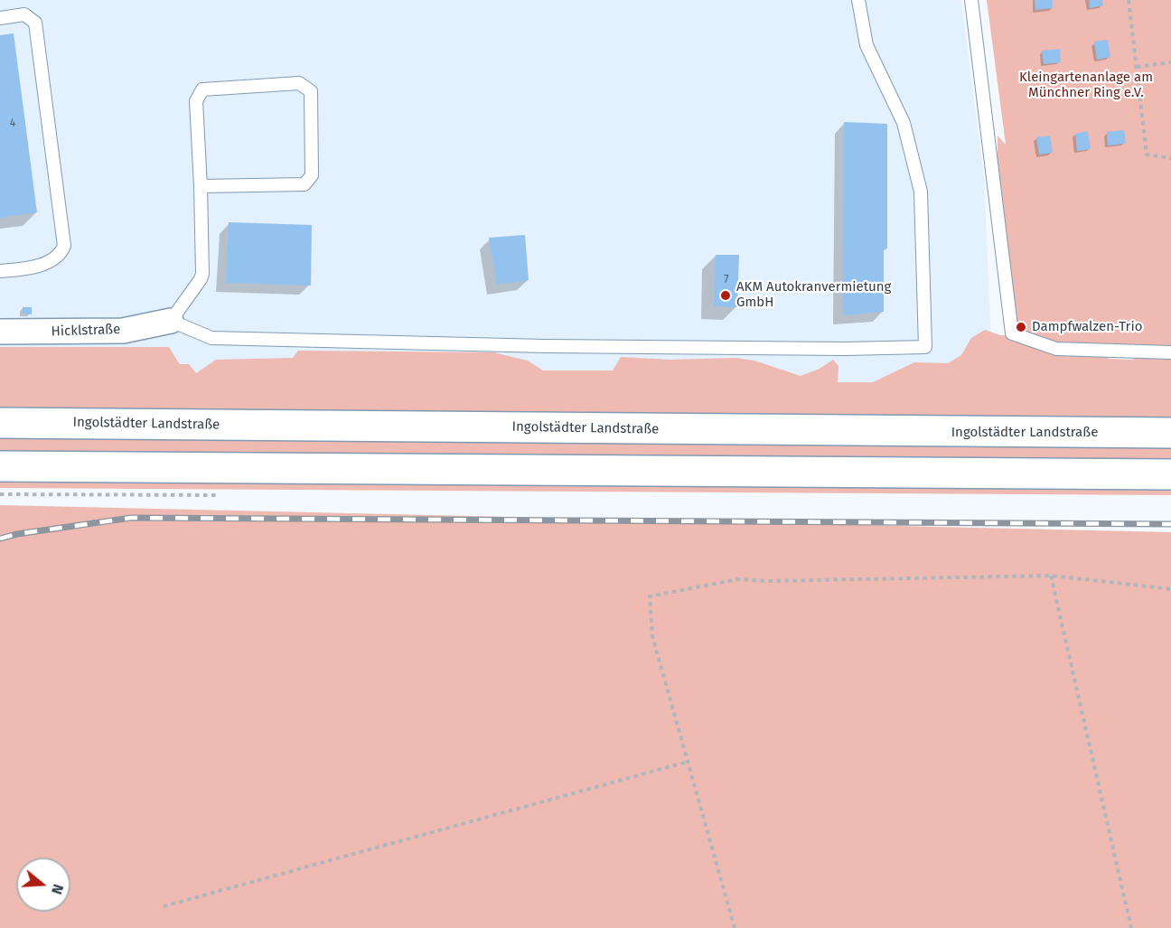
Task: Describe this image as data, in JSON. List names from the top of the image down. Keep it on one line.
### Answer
{"streets":{"main road":["Ingolstädter Landstraße"],"street":["Hicklstraße"]},"parks":["Kleingartenanlage am Münchner Ring e.V."],"places":["AKM Autokranvermietung GmbH","Dampfwalzen-Trio"],"house_numbers":["4","7"],"north":"right"}
